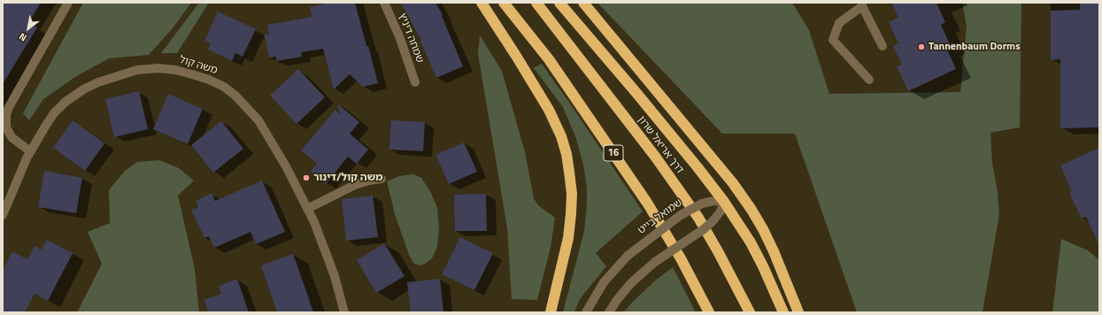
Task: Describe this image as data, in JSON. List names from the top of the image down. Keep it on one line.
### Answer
{"streets":{"highway":["דרך אריאל שרון","16"],"street":["שמחה דיניץ","משה קול","שמואל בייט"]},"places":["Tannenbaum Dorms","משה קול/דינור"],"north":"bottom left"}
